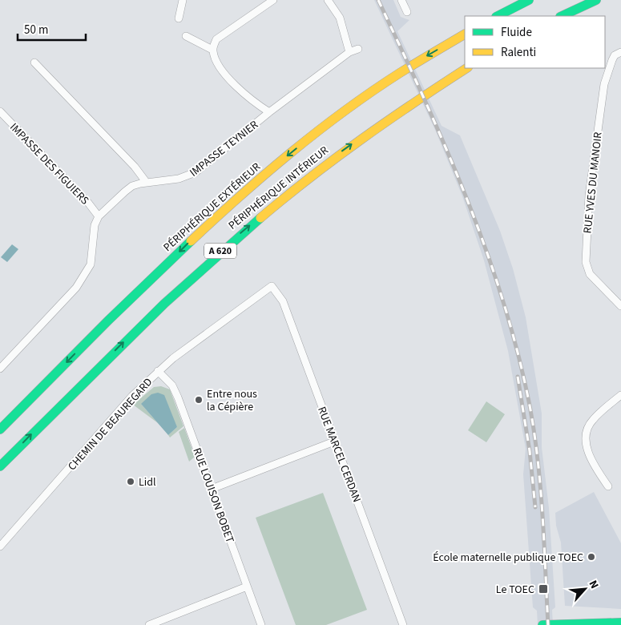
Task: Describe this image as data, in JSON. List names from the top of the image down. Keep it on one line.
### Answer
{"streets":{"main road":["PÉRIPHÉRIQUE INTÉRIEUR","PÉRIPHÉRIQUE EXTÉRIEUR","A 620"],"street":["IMPASSE TEYNIER","IMPASSE DES FIGUIERS","RUE YVES DU MANOIR","CHEMIN DE BEAUREGARD","RUE MARCEL CERDAN","RUE LOUISON BOBET"]},"crossings":[["IMPASSE TEYNIER","IMPASSE DES FIGUIERS"],["CHEMIN DE BEAUREGARD","RUE MARCEL CERDAN"],["CHEMIN DE BEAUREGARD","RUE LOUISON BOBET"]],"one_way":["PÉRIPHÉRIQUE INTÉRIEUR","PÉRIPHÉRIQUE EXTÉRIEUR"],"places":{"other":["Entre nous la Cépière","Lidl","École maternelle publique TOEC"],"transit":["Le TOEC"]},"legend":["Fluide","Ralenti"],"scale_bar":"50 m","north":"top right"}
